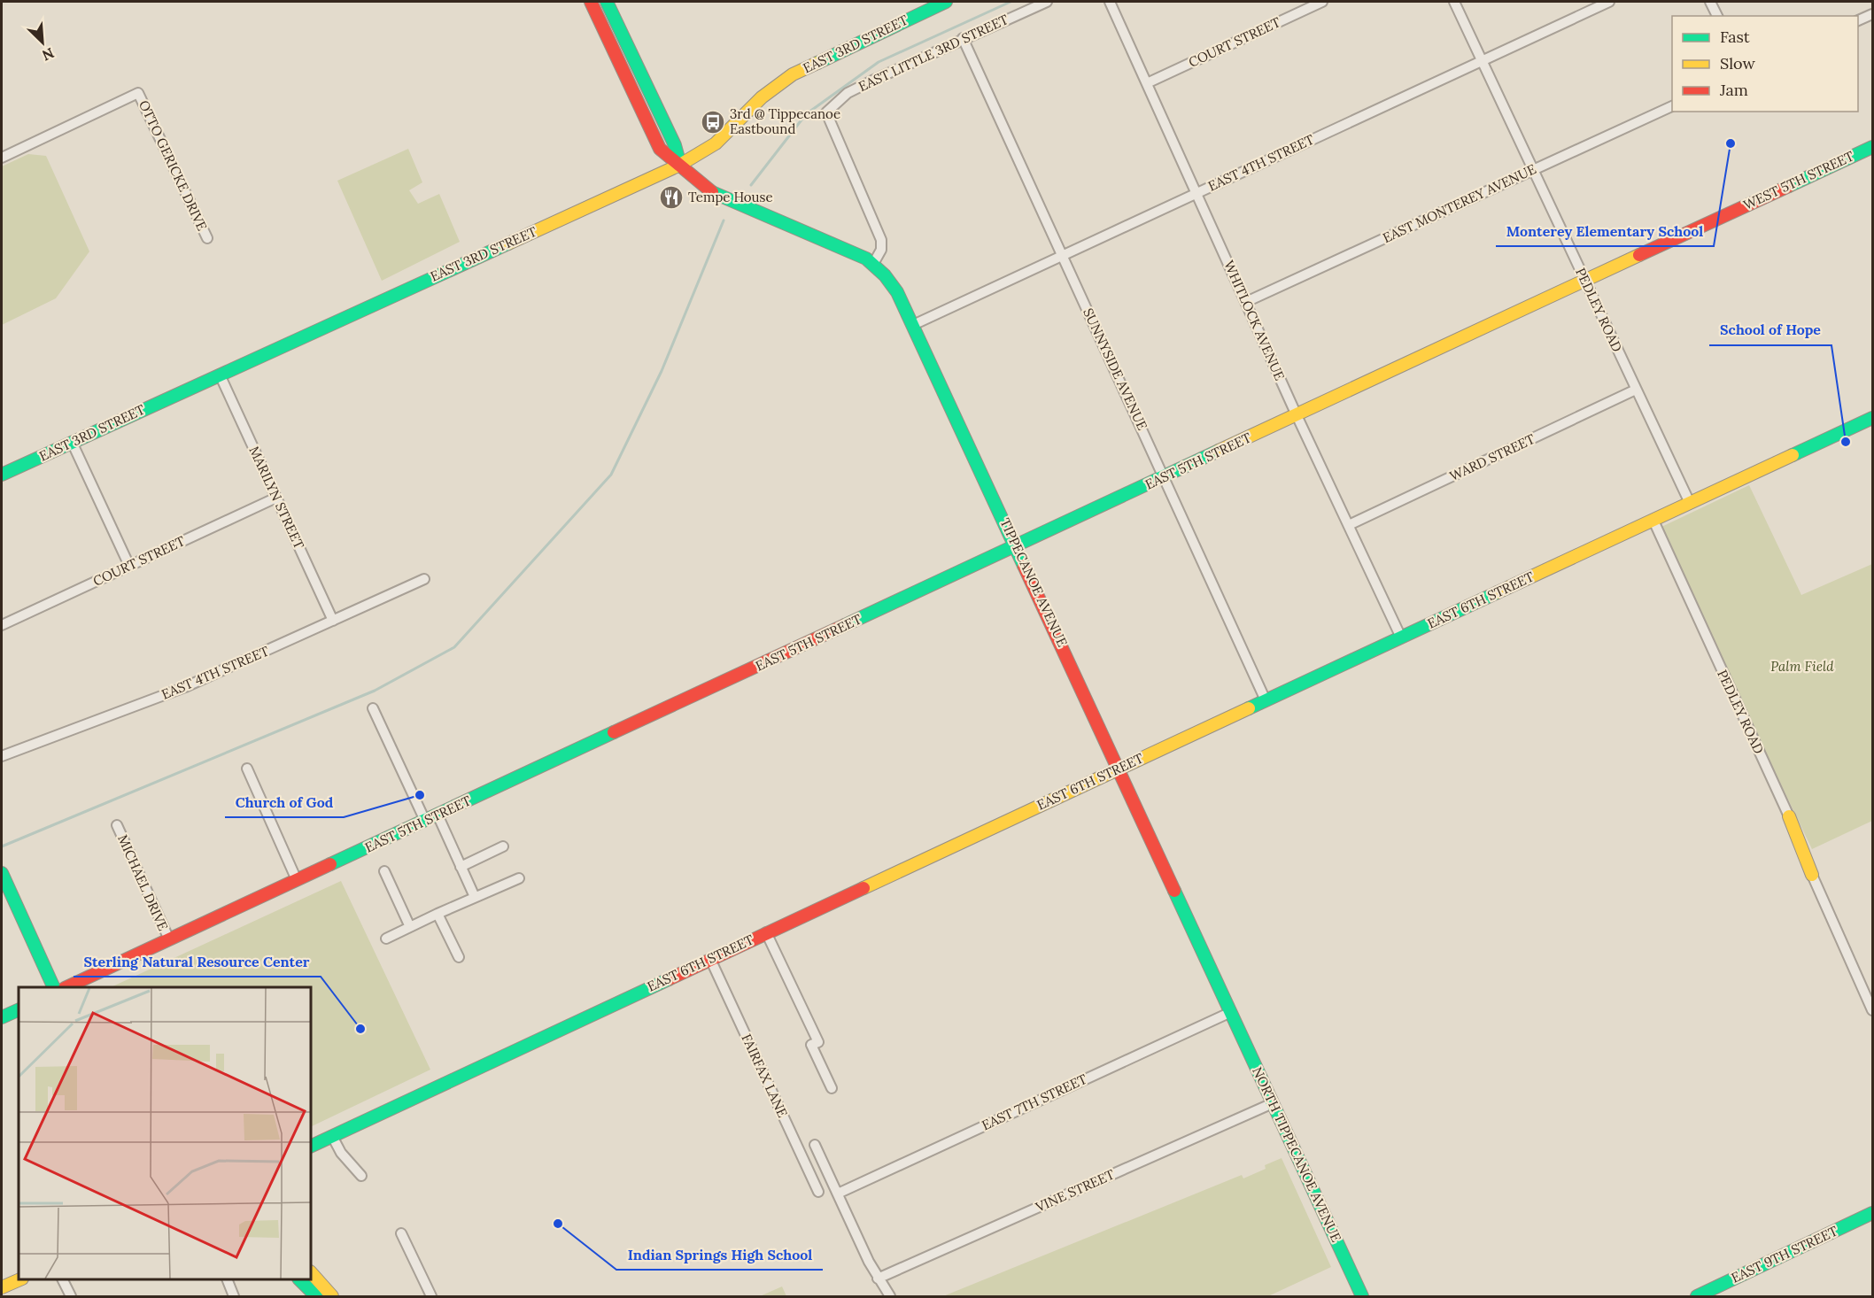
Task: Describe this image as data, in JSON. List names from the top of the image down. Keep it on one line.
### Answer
{"streets":{"street":["COURT STREET","EAST 3RD STREET","EAST LITTLE 3RD STREET","EAST 4TH STREET","OTTO GERICKE DRIVE","WEST 5TH STREET","EAST MONTEREY AVENUE","PEDLEY ROAD","WHITLOCK AVENUE","SUNNYSIDE AVENUE","WARD STREET","EAST 5TH STREET","MARILYN STREET","TIPPECANOE AVENUE","EAST 6TH STREET","MICHAEL DRIVE","FAIRFAX LANE","EAST 7TH STREET","NORTH TIPPECANOE AVENUE","VINE STREET","EAST 9TH STREET"]},"crossings":[["COURT STREET","WHITLOCK AVENUE"],["COURT STREET","MARILYN STREET"],["EAST 3RD STREET","MARILYN STREET"],["EAST 3RD STREET","TIPPECANOE AVENUE"],["EAST LITTLE 3RD STREET","SUNNYSIDE AVENUE"],["EAST LITTLE 3RD STREET","TIPPECANOE AVENUE"],["EAST 4TH STREET","PEDLEY ROAD"],["EAST 4TH STREET","WHITLOCK AVENUE"],["EAST 4TH STREET","SUNNYSIDE AVENUE"],["EAST 4TH STREET","MARILYN STREET"],["EAST 4TH STREET","TIPPECANOE AVENUE"],["WEST 5TH STREET","PEDLEY ROAD"],["WEST 5TH STREET","EAST 5TH STREET"],["EAST MONTEREY AVENUE","PEDLEY ROAD"],["EAST MONTEREY AVENUE","WHITLOCK AVENUE"],["PEDLEY ROAD","WARD STREET"],["PEDLEY ROAD","EAST 6TH STREET"],["WHITLOCK AVENUE","WARD STREET"],["WHITLOCK AVENUE","EAST 5TH STREET"],["WHITLOCK AVENUE","EAST 6TH STREET"],["SUNNYSIDE AVENUE","EAST 5TH STREET"],["SUNNYSIDE AVENUE","EAST 6TH STREET"],["EAST 5TH STREET","TIPPECANOE AVENUE"],["EAST 5TH STREET","MICHAEL DRIVE"],["TIPPECANOE AVENUE","EAST 6TH STREET"],["TIPPECANOE AVENUE","EAST 7TH STREET"],["TIPPECANOE AVENUE","NORTH TIPPECANOE AVENUE"],["EAST 6TH STREET","FAIRFAX LANE"],["EAST 7TH STREET","NORTH TIPPECANOE AVENUE"],["NORTH TIPPECANOE AVENUE","VINE STREET"]],"parks":["Palm Field"],"places":{"bus stop":["3rd @ Tippecanoe Eastbound"],"other":["Monterey Elementary School","School of Hope","Church of God","Sterling Natural Resource Center","Indian Springs High School"],"restaurant":["Tempe House"]},"legend":["Fast","Slow","Jam"],"north":"bottom right"}
